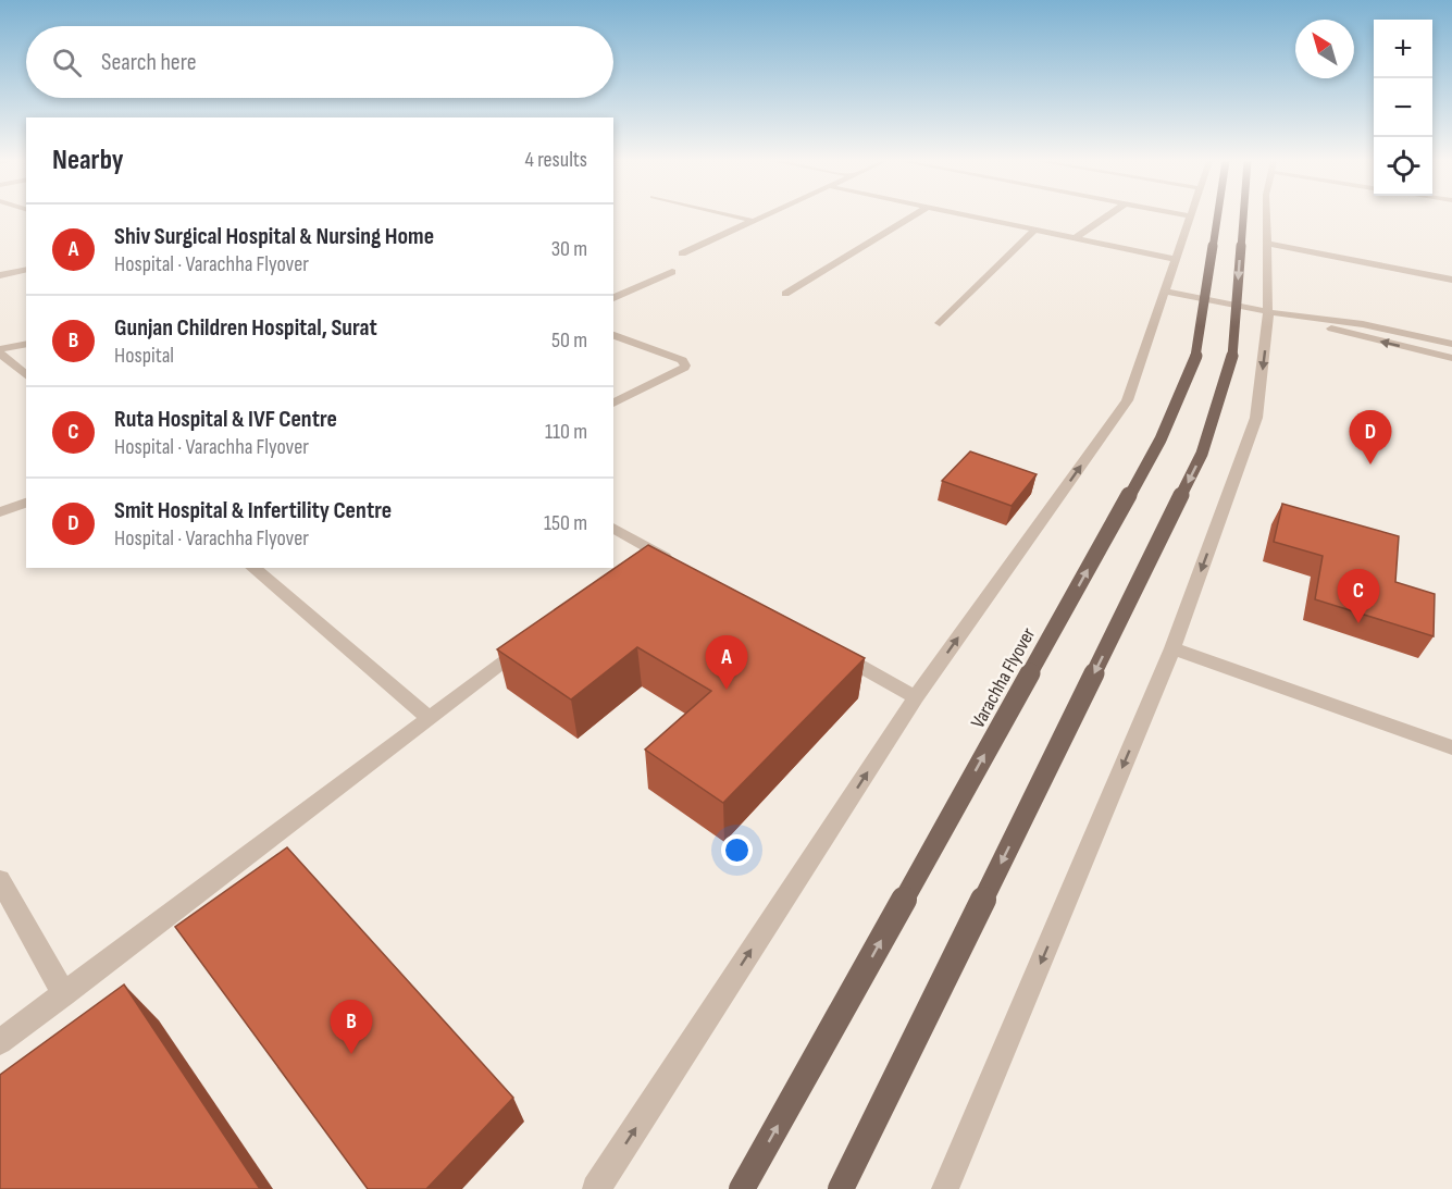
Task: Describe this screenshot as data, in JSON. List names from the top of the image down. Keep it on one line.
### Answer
{"streets":{"main road":["Varachha Flyover"]},"north":"top left","page":{"map_buttons":["+","−"],"search":"Search here","heading":["Nearby","4 results"],"list":[{"mark":"A","name":"Shiv Surgical Hospital & Nursing Home","note":"Hospital · Varachha Flyover","value":"30 m"},{"mark":"B","name":"Gunjan Children Hospital, Surat","note":"Hospital","value":"50 m"},{"mark":"C","name":"Ruta Hospital & IVF Centre","note":"Hospital · Varachha Flyover","value":"110 m"},{"mark":"D","name":"Smit Hospital & Infertility Centre","note":"Hospital · Varachha Flyover","value":"150 m"}],"pins":["D","C","A","B"]}}
